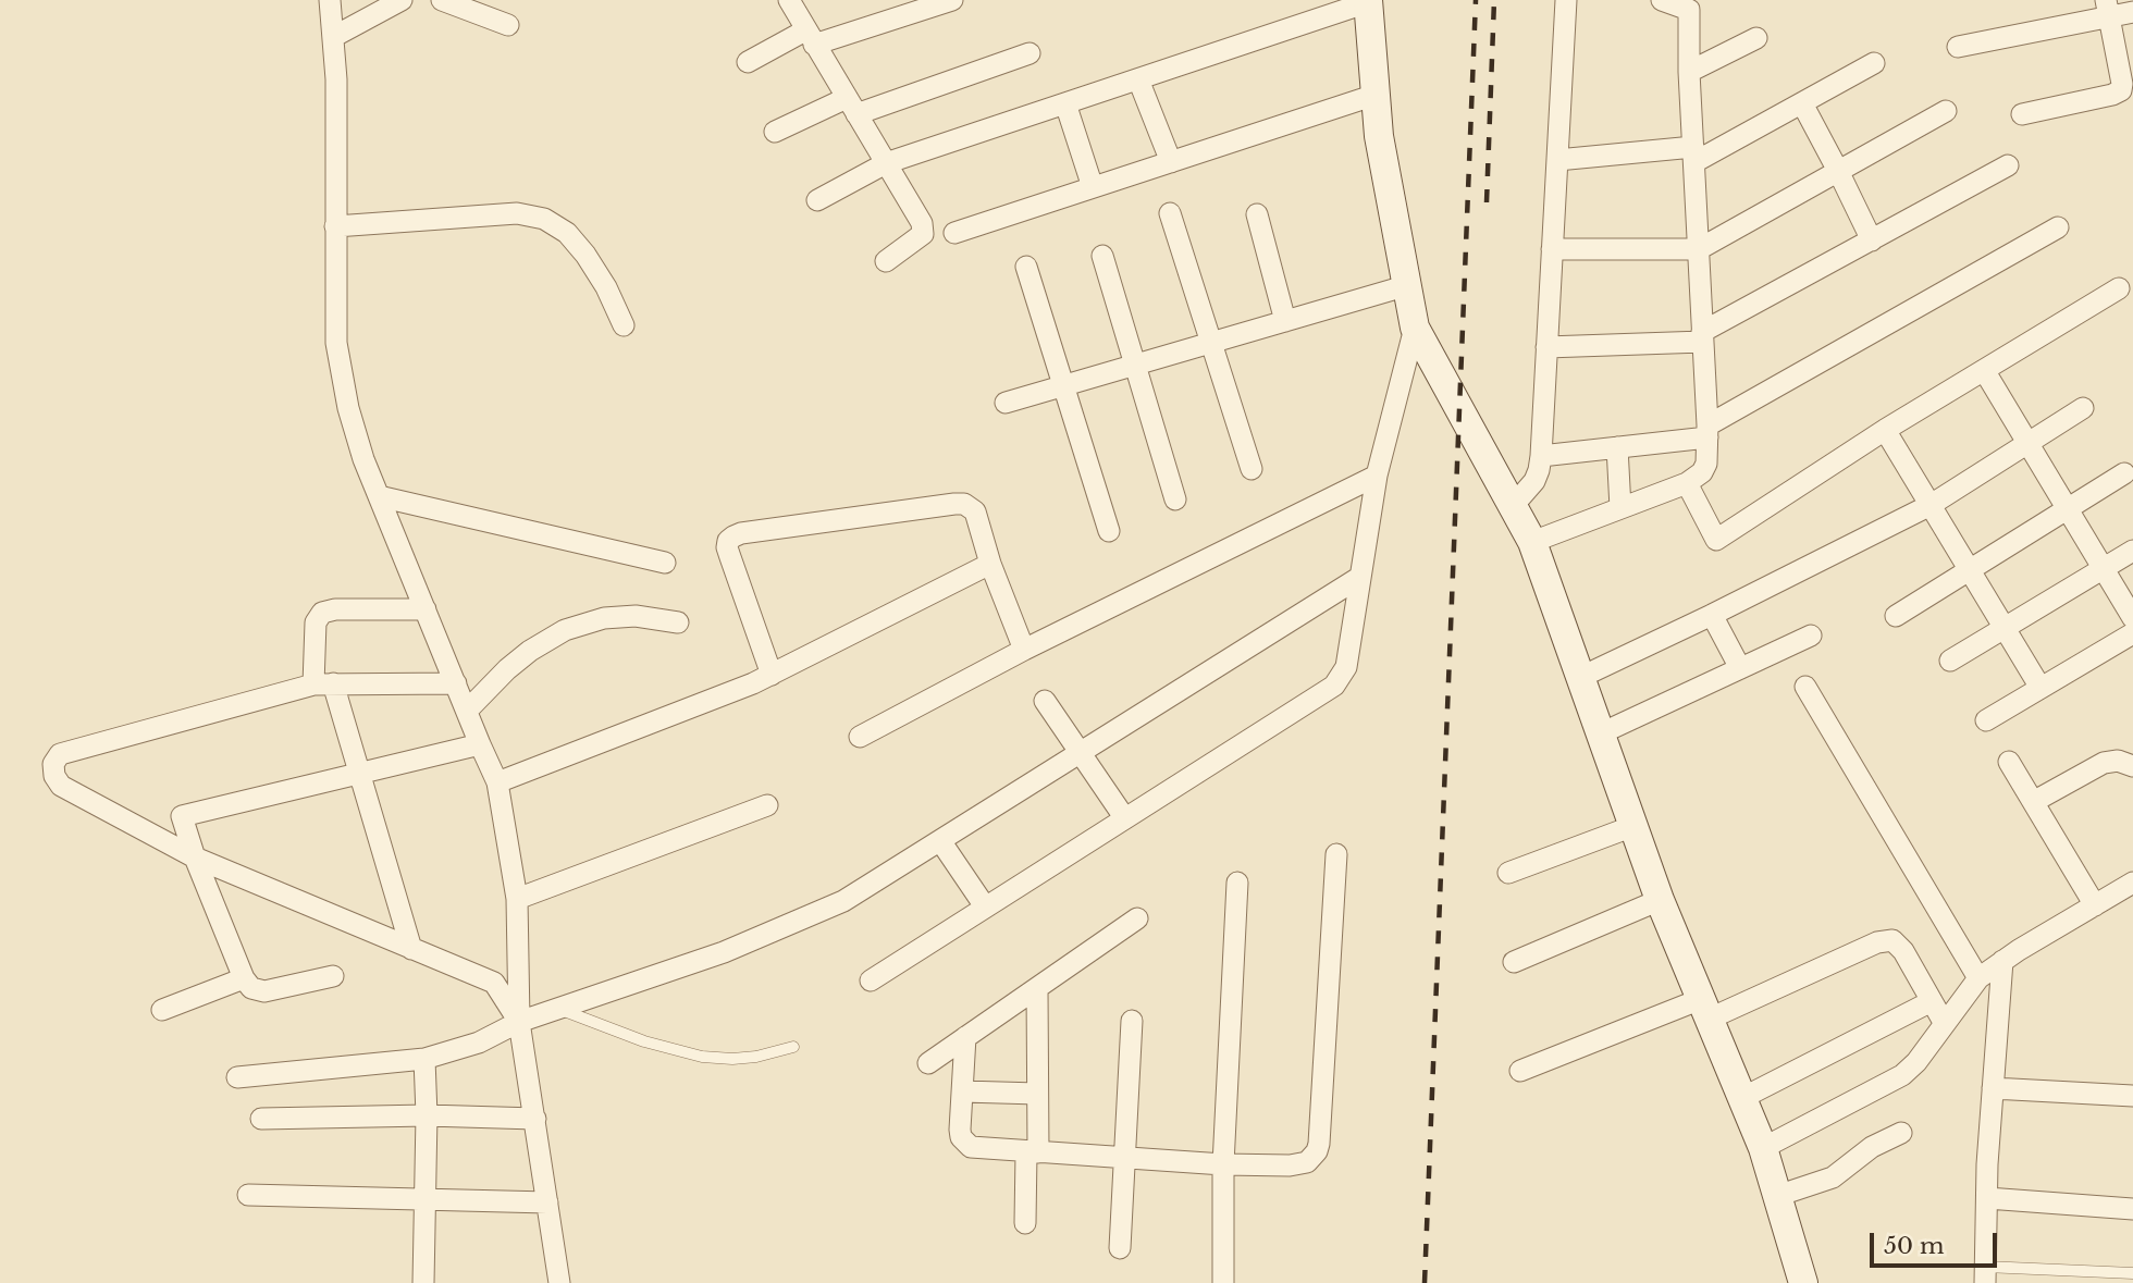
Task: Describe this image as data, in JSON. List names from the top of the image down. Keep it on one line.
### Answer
{"scale_bar":"50 m"}
